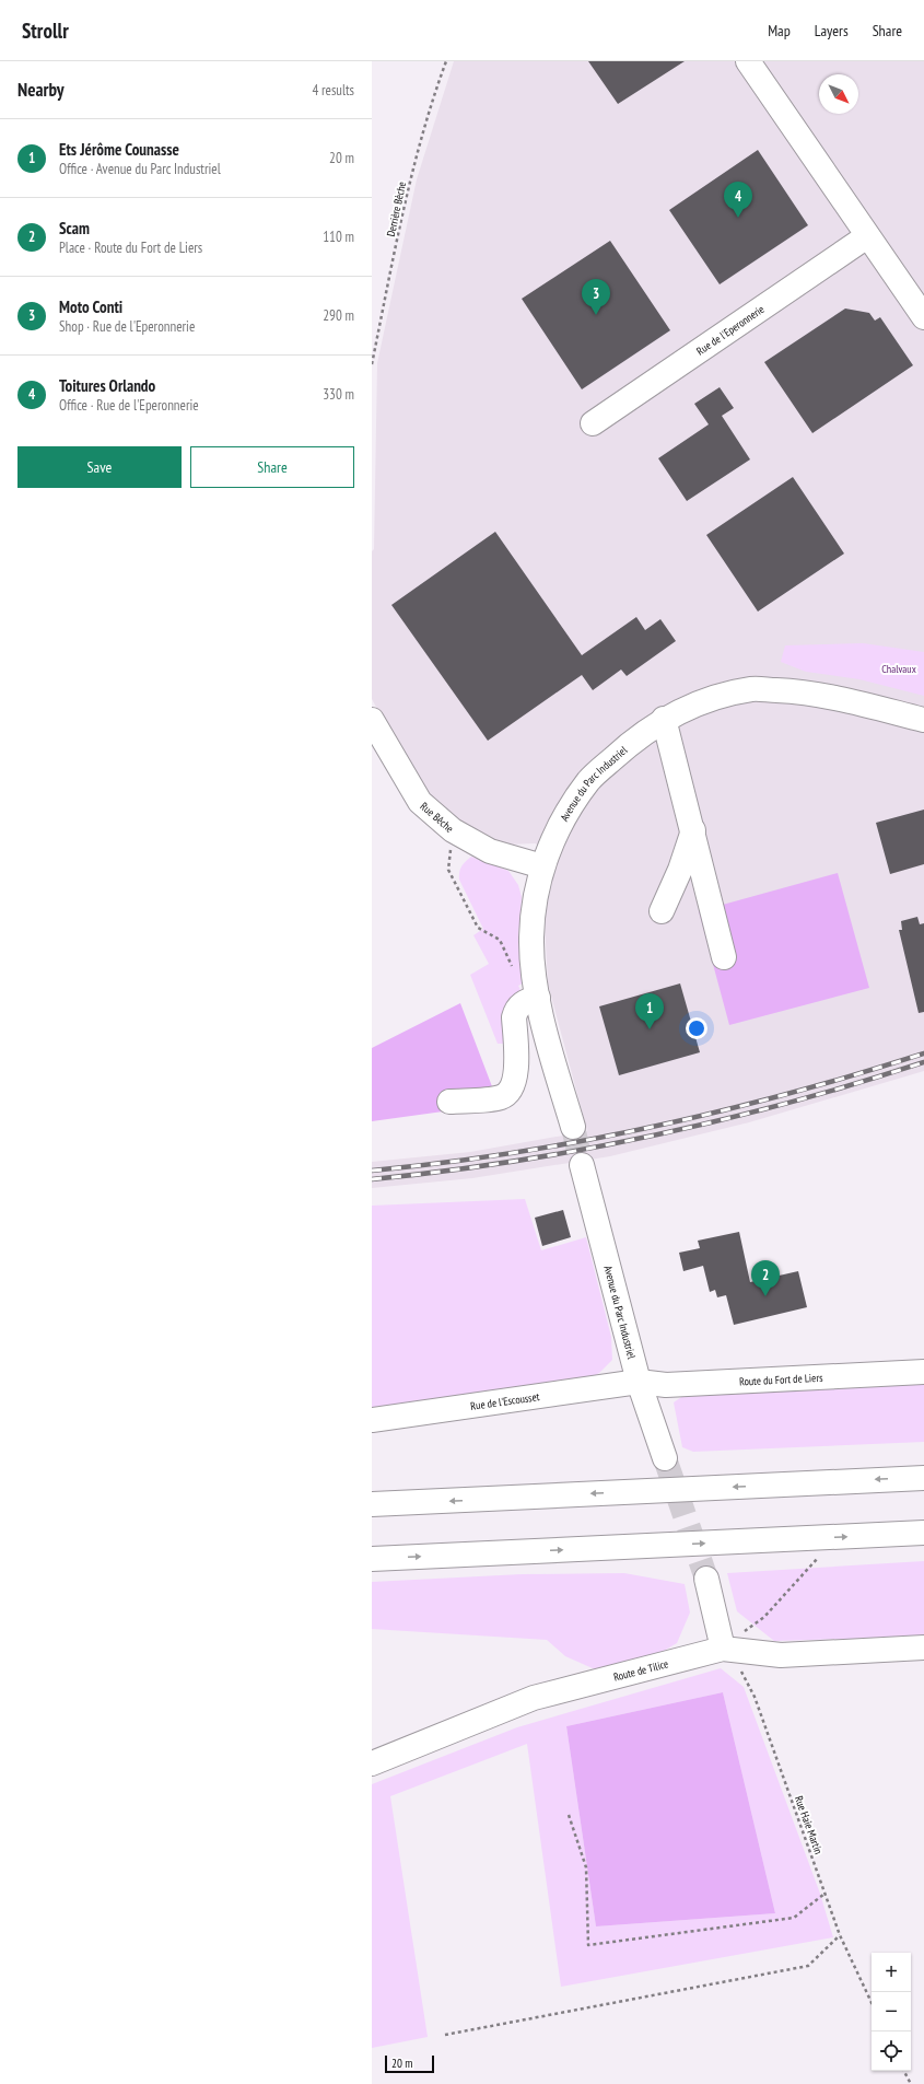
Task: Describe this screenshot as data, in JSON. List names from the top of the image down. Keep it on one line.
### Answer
{"streets":{"street":["Rue de l'Eperonnerie","Avenue du Parc Industriel","Rue Bêche","Route du Fort de Liers","Rue de l'Escousset","Route de Tilice"],"path":["Derrière Bèche","Rue Haie Martin"]},"crossings":[["Avenue du Parc Industriel","Rue Bêche"],["Avenue du Parc Industriel","Route du Fort de Liers"],["Avenue du Parc Industriel","Rue de l'Escousset"],["Route du Fort de Liers","Rue de l'Escousset"],["Route de Tilice","Rue Haie Martin"]],"parks":["Chalvaux"],"scale_bar":"20 m","north":"bottom right","page":{"header":"Strollr","nav":["Map","Layers","Share"],"heading":["Nearby","4 results"],"list":[{"mark":"1","name":"Ets Jérôme Counasse","note":"Office · Avenue du Parc Industriel","value":"20 m"},{"mark":"2","name":"Scam","note":"Place · Route du Fort de Liers","value":"110 m"},{"mark":"3","name":"Moto Conti","note":"Shop · Rue de l'Eperonnerie","value":"290 m"},{"mark":"4","name":"Toitures Orlando","note":"Office · Rue de l'Eperonnerie","value":"330 m"}],"pins":["4","3","1","2"],"buttons":["Save","Share"],"map_buttons":["+","−"],"scale":"20 m"}}
